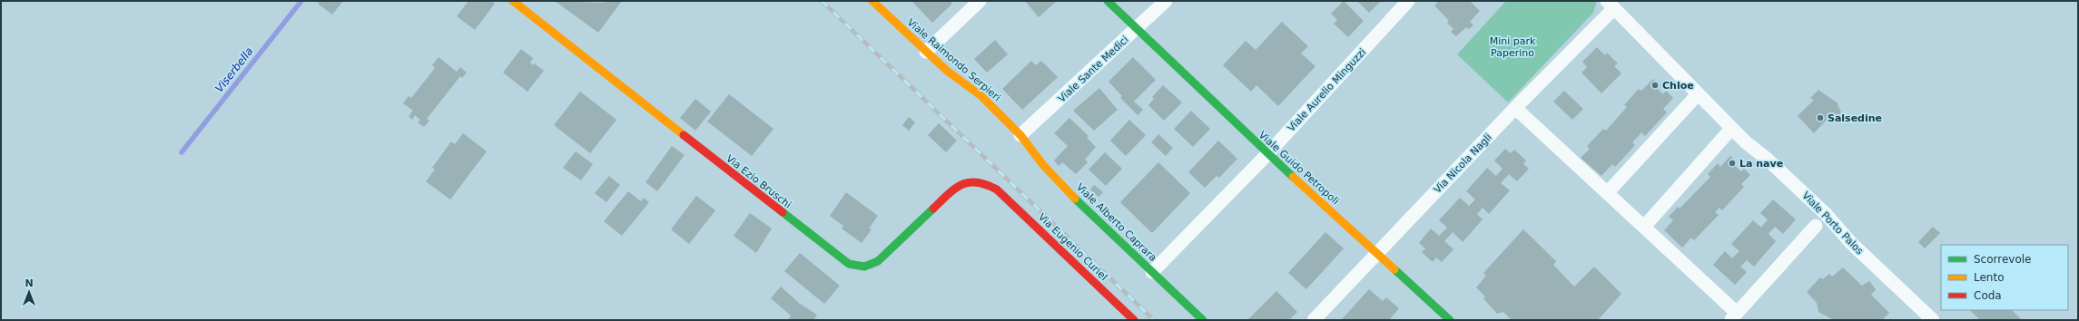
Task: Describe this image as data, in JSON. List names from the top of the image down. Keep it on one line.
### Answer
{"streets":{"street":["Viale Raimondo Serpieri","Viale Sante Medici","Viale Aurelio Minguzzi","Via Nicola Nagli","Viale Guido Petropoli","Via Ezio Bruschi","Viale Alberto Caprara","Viale Porto Palos","Via Eugenio Curiel"]},"crossings":[["Viale Raimondo Serpieri","Viale Sante Medici"],["Viale Raimondo Serpieri","Viale Alberto Caprara"],["Viale Sante Medici","Viale Guido Petropoli"],["Viale Sante Medici","Viale Alberto Caprara"],["Viale Aurelio Minguzzi","Viale Guido Petropoli"],["Viale Aurelio Minguzzi","Viale Alberto Caprara"],["Via Nicola Nagli","Viale Guido Petropoli"],["Via Nicola Nagli","Viale Porto Palos"],["Via Ezio Bruschi","Via Eugenio Curiel"]],"water":["Viserbella"],"parks":["Mini park Paperino"],"places":["Chloe","Salsedine","La nave"],"legend":["Scorrevole","Lento","Coda"],"north":"top"}
